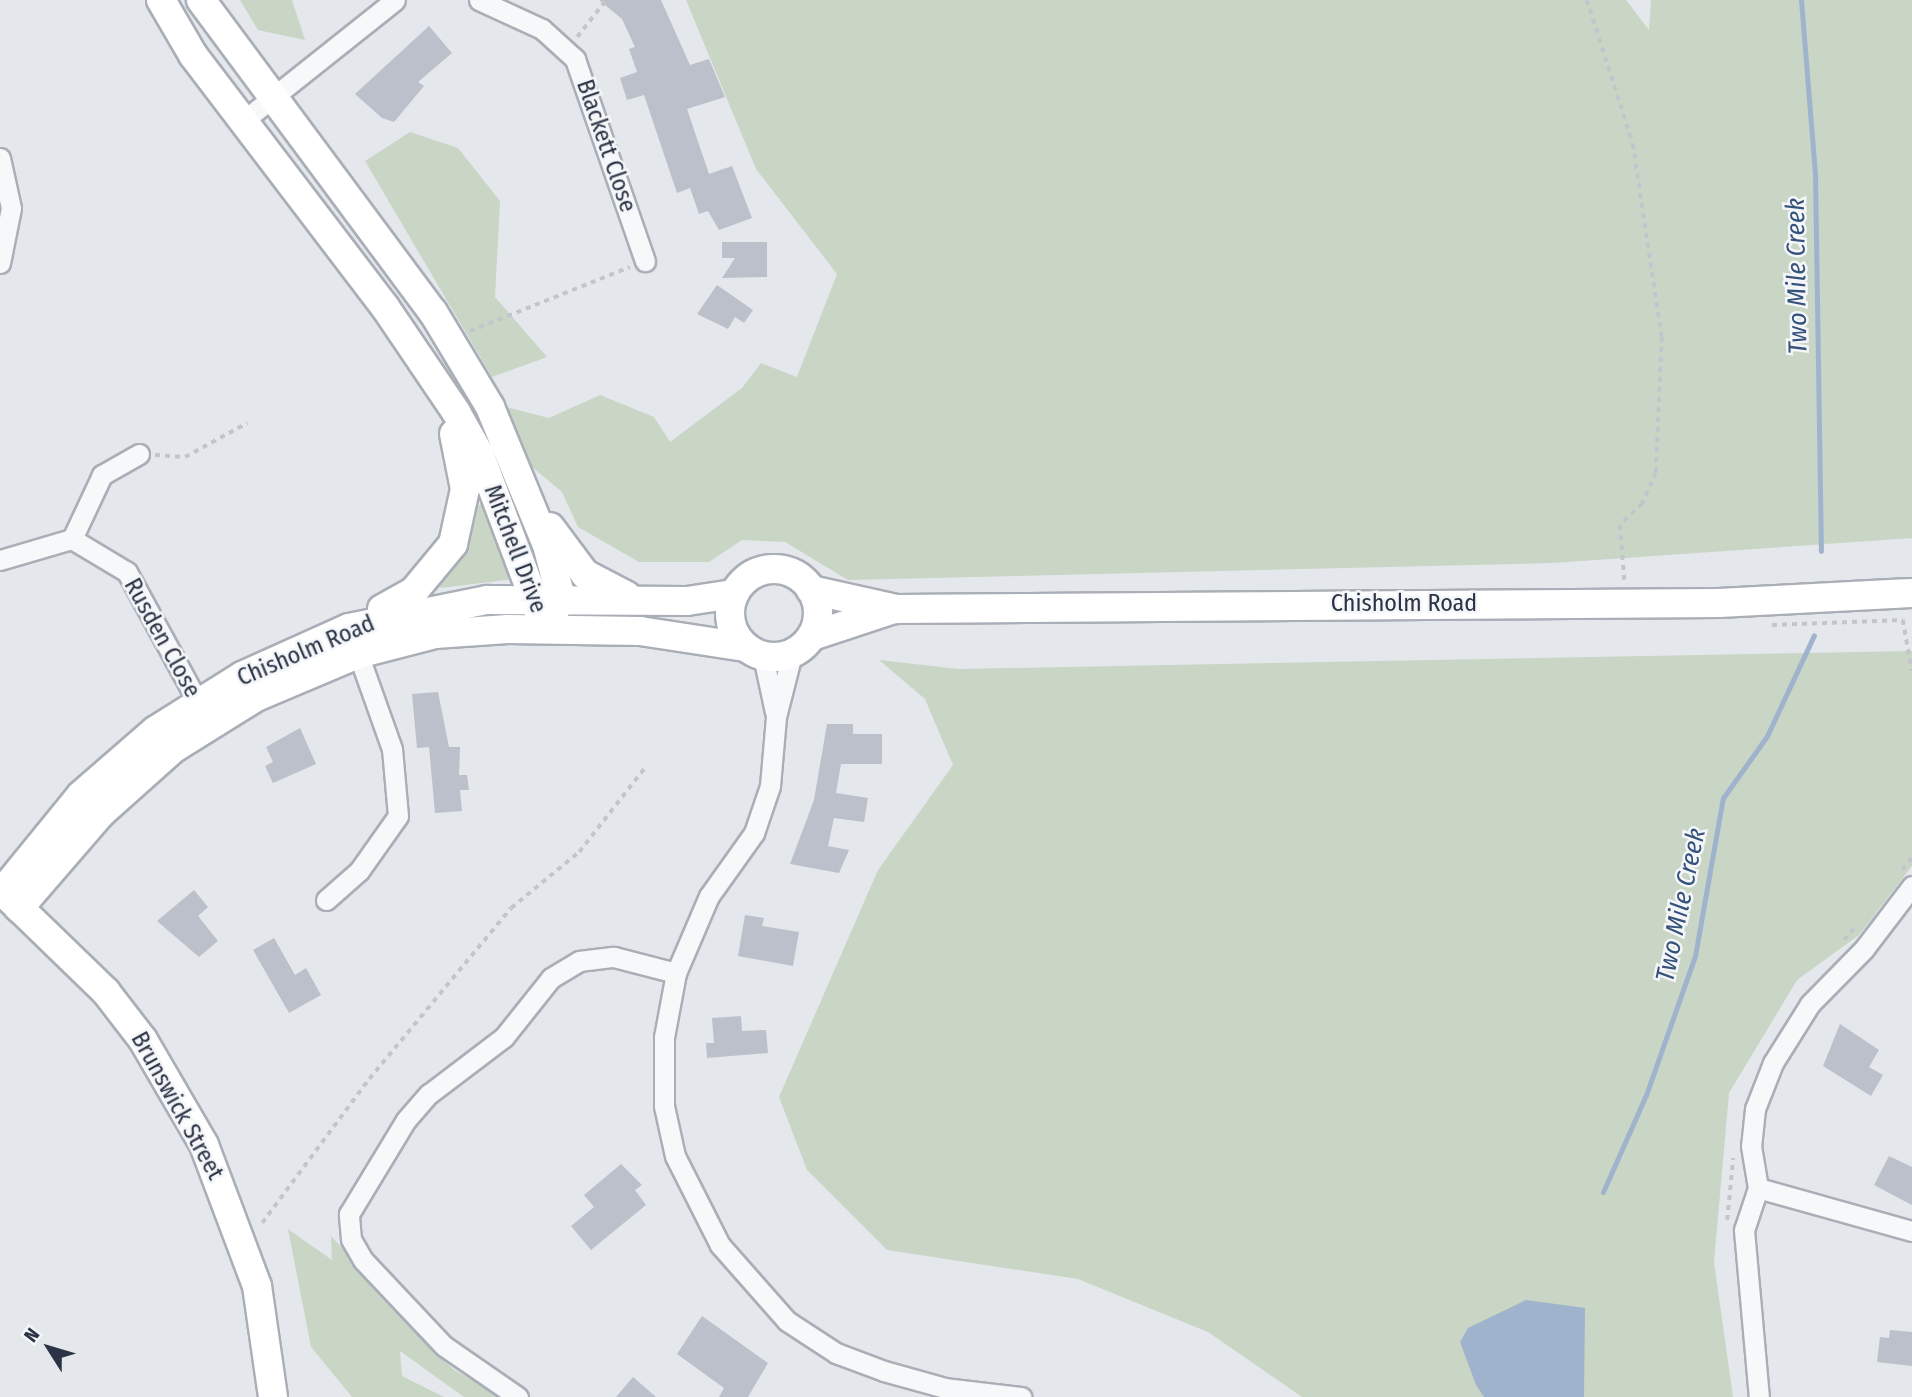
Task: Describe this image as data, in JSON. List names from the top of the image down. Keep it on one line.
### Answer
{"streets":{"main road":["Mitchell Drive","Chisholm Road","Brunswick Street"],"street":["Blackett Close","Rusden Close"]},"crossings":[["Mitchell Drive","Chisholm Road"],["Chisholm Road","Rusden Close"],["Chisholm Road","Brunswick Street"]],"water":["Two Mile Creek"],"north":"top left"}
